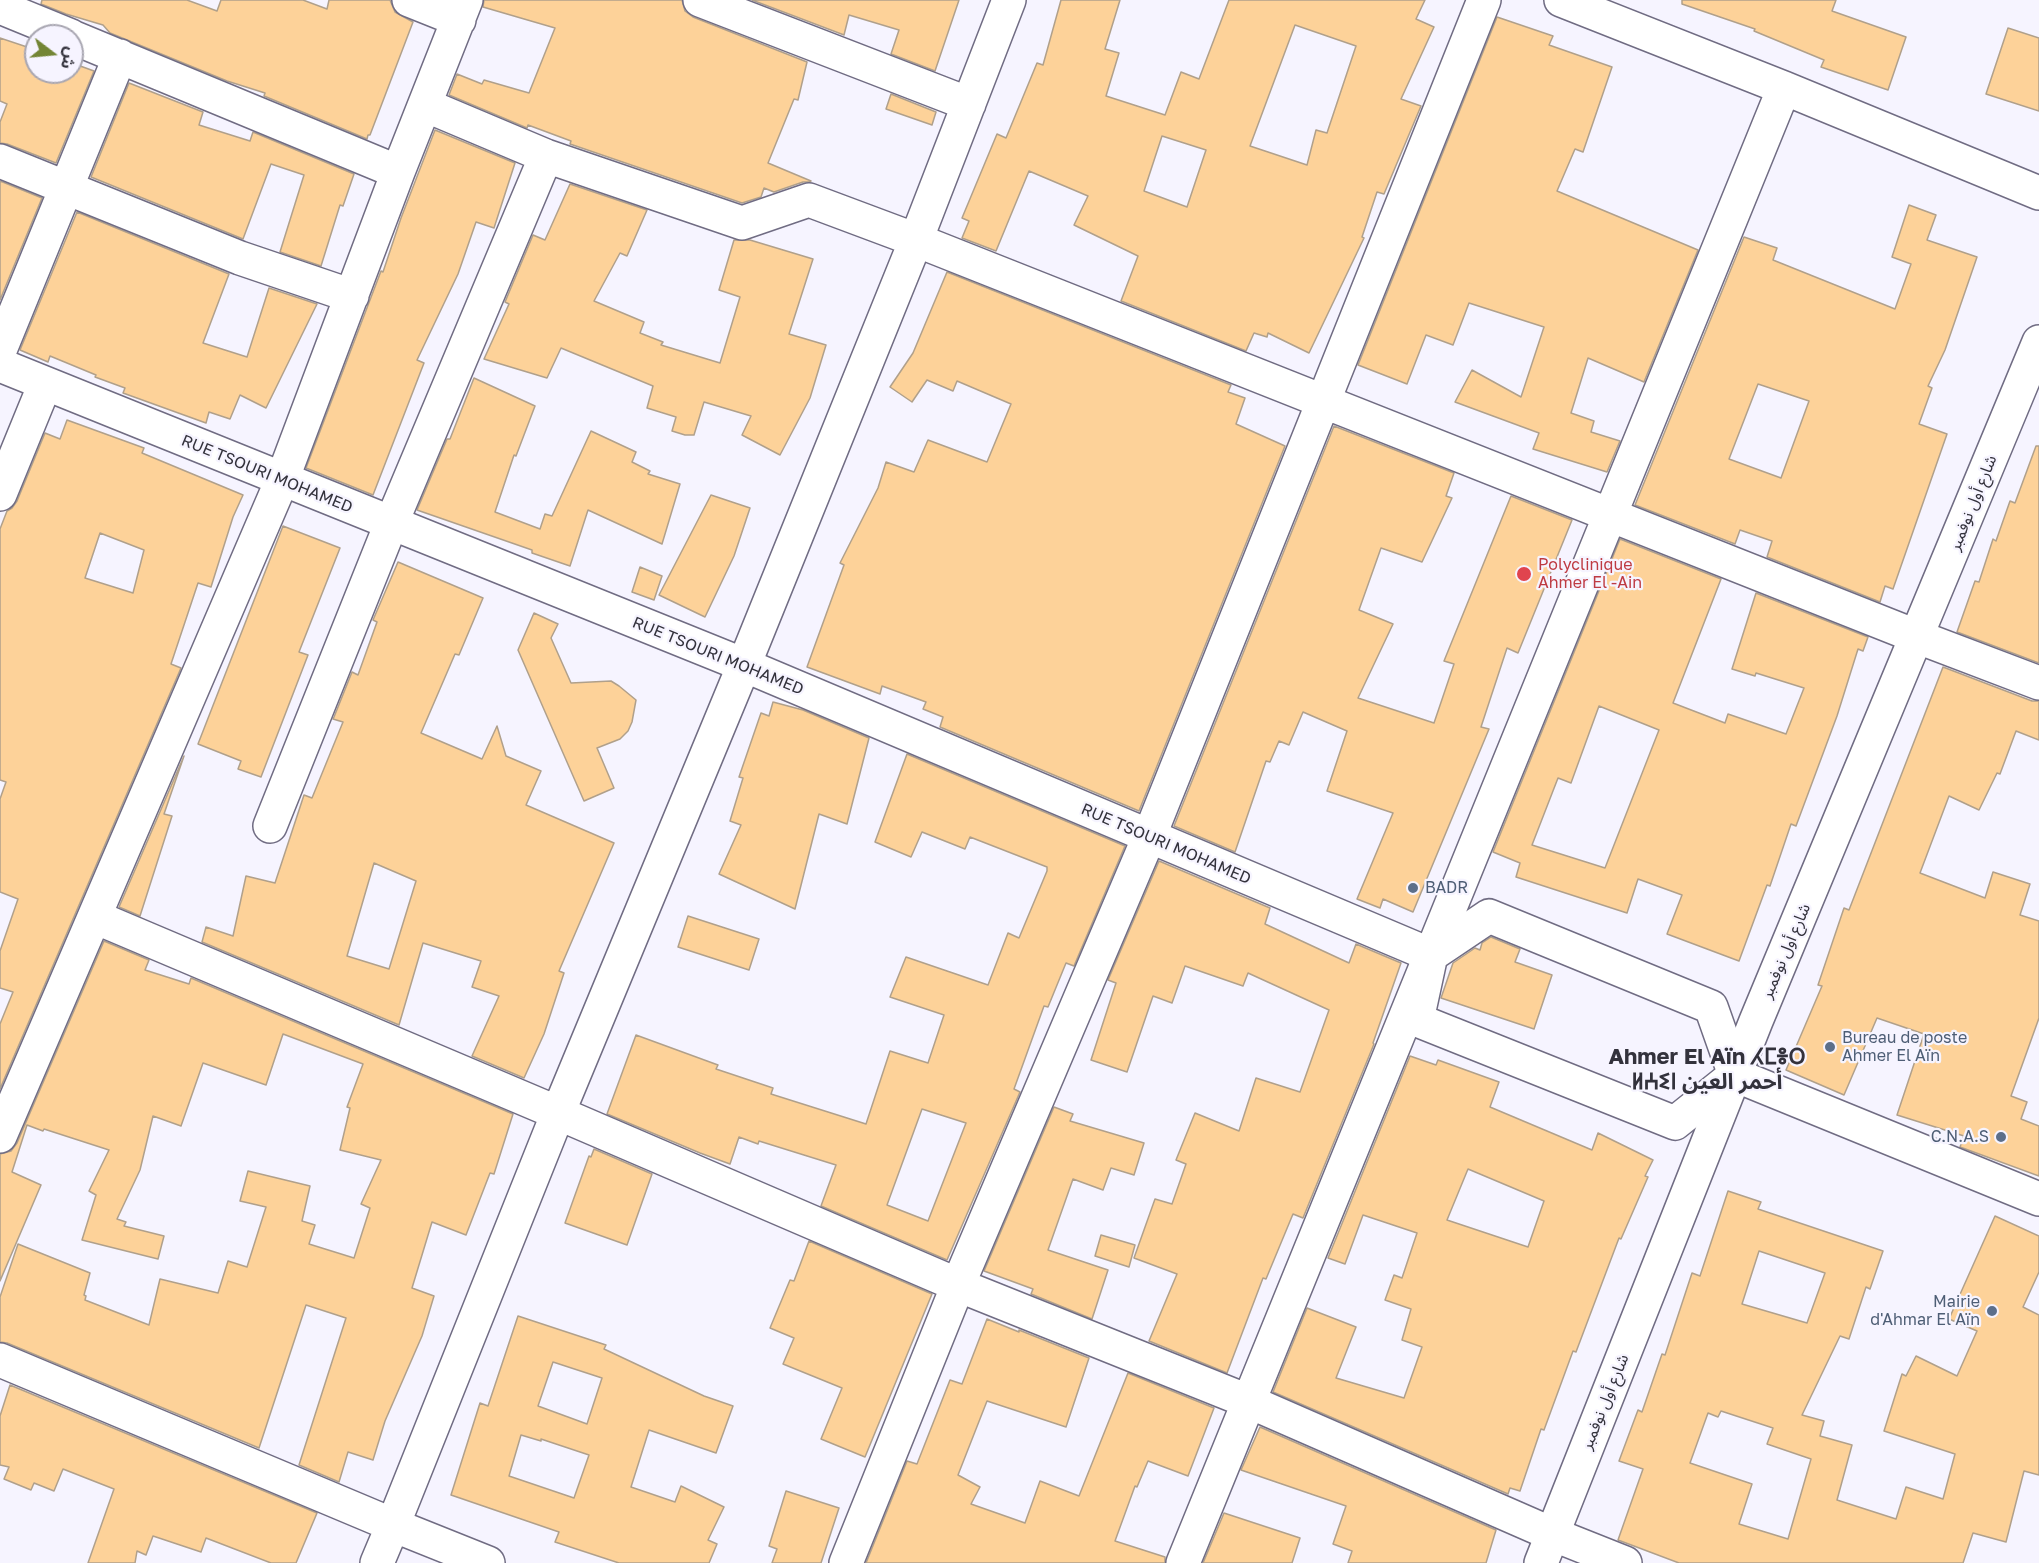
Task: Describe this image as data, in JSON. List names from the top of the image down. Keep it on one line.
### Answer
{"streets":{"street":["RUE TSOURI MOHAMED","شارع أول نوفمبر"]},"districts":["Ahmer El Aïn ⵃⵎⴻⵔ ⵍⵄⵉⵏ أحمر العين"],"places":["Polyclinique Ahmer El -Ain","BADR","Bureau de poste Ahmer El Aïn","C.N.A.S","Mairie d'Ahmar El Aïn"],"north":"right"}
